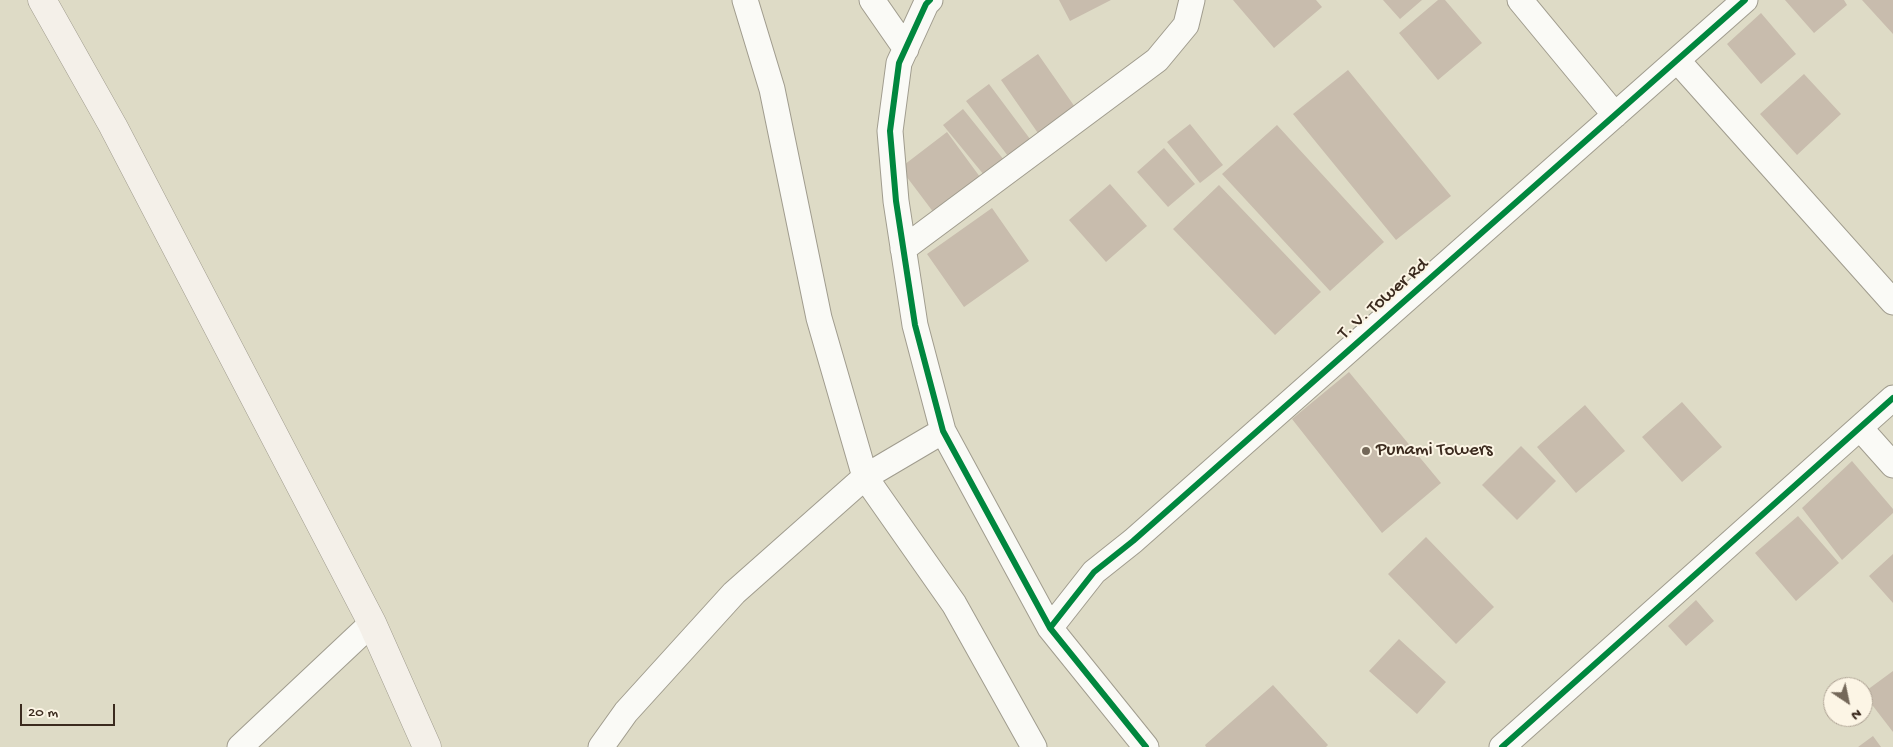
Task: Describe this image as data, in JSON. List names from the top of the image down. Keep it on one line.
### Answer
{"streets":{"street":["T. V. Tower Rd"]},"places":["Punami Towers"],"scale_bar":"20 m","north":"bottom right"}
